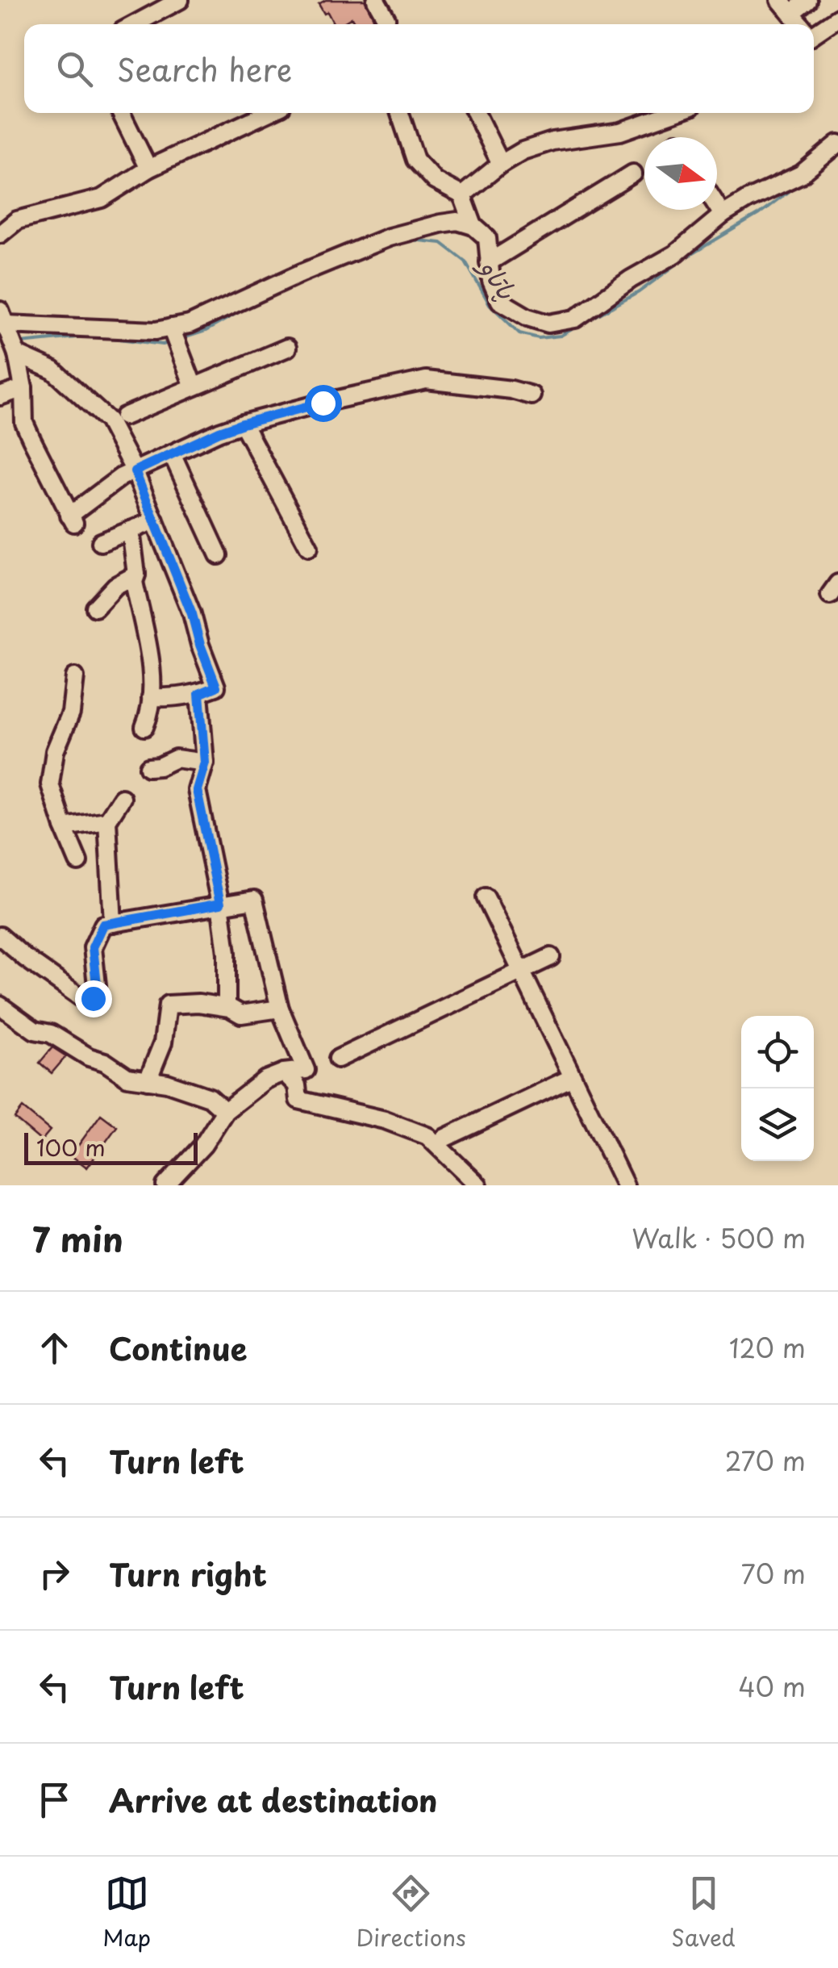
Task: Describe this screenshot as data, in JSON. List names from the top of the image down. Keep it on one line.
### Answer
{"water":["پاتاو"],"scale_bar":"100 m","north":"right","page":{"search":"Search here","scale":"100 m","heading":["7 min","Walk · 500 m"],"list":[["Continue","120 m"],["Turn left","270 m"],["Turn right","70 m"],["Turn left","40 m"],"Arrive at destination"],"nav":["Map","Directions","Saved"]}}
